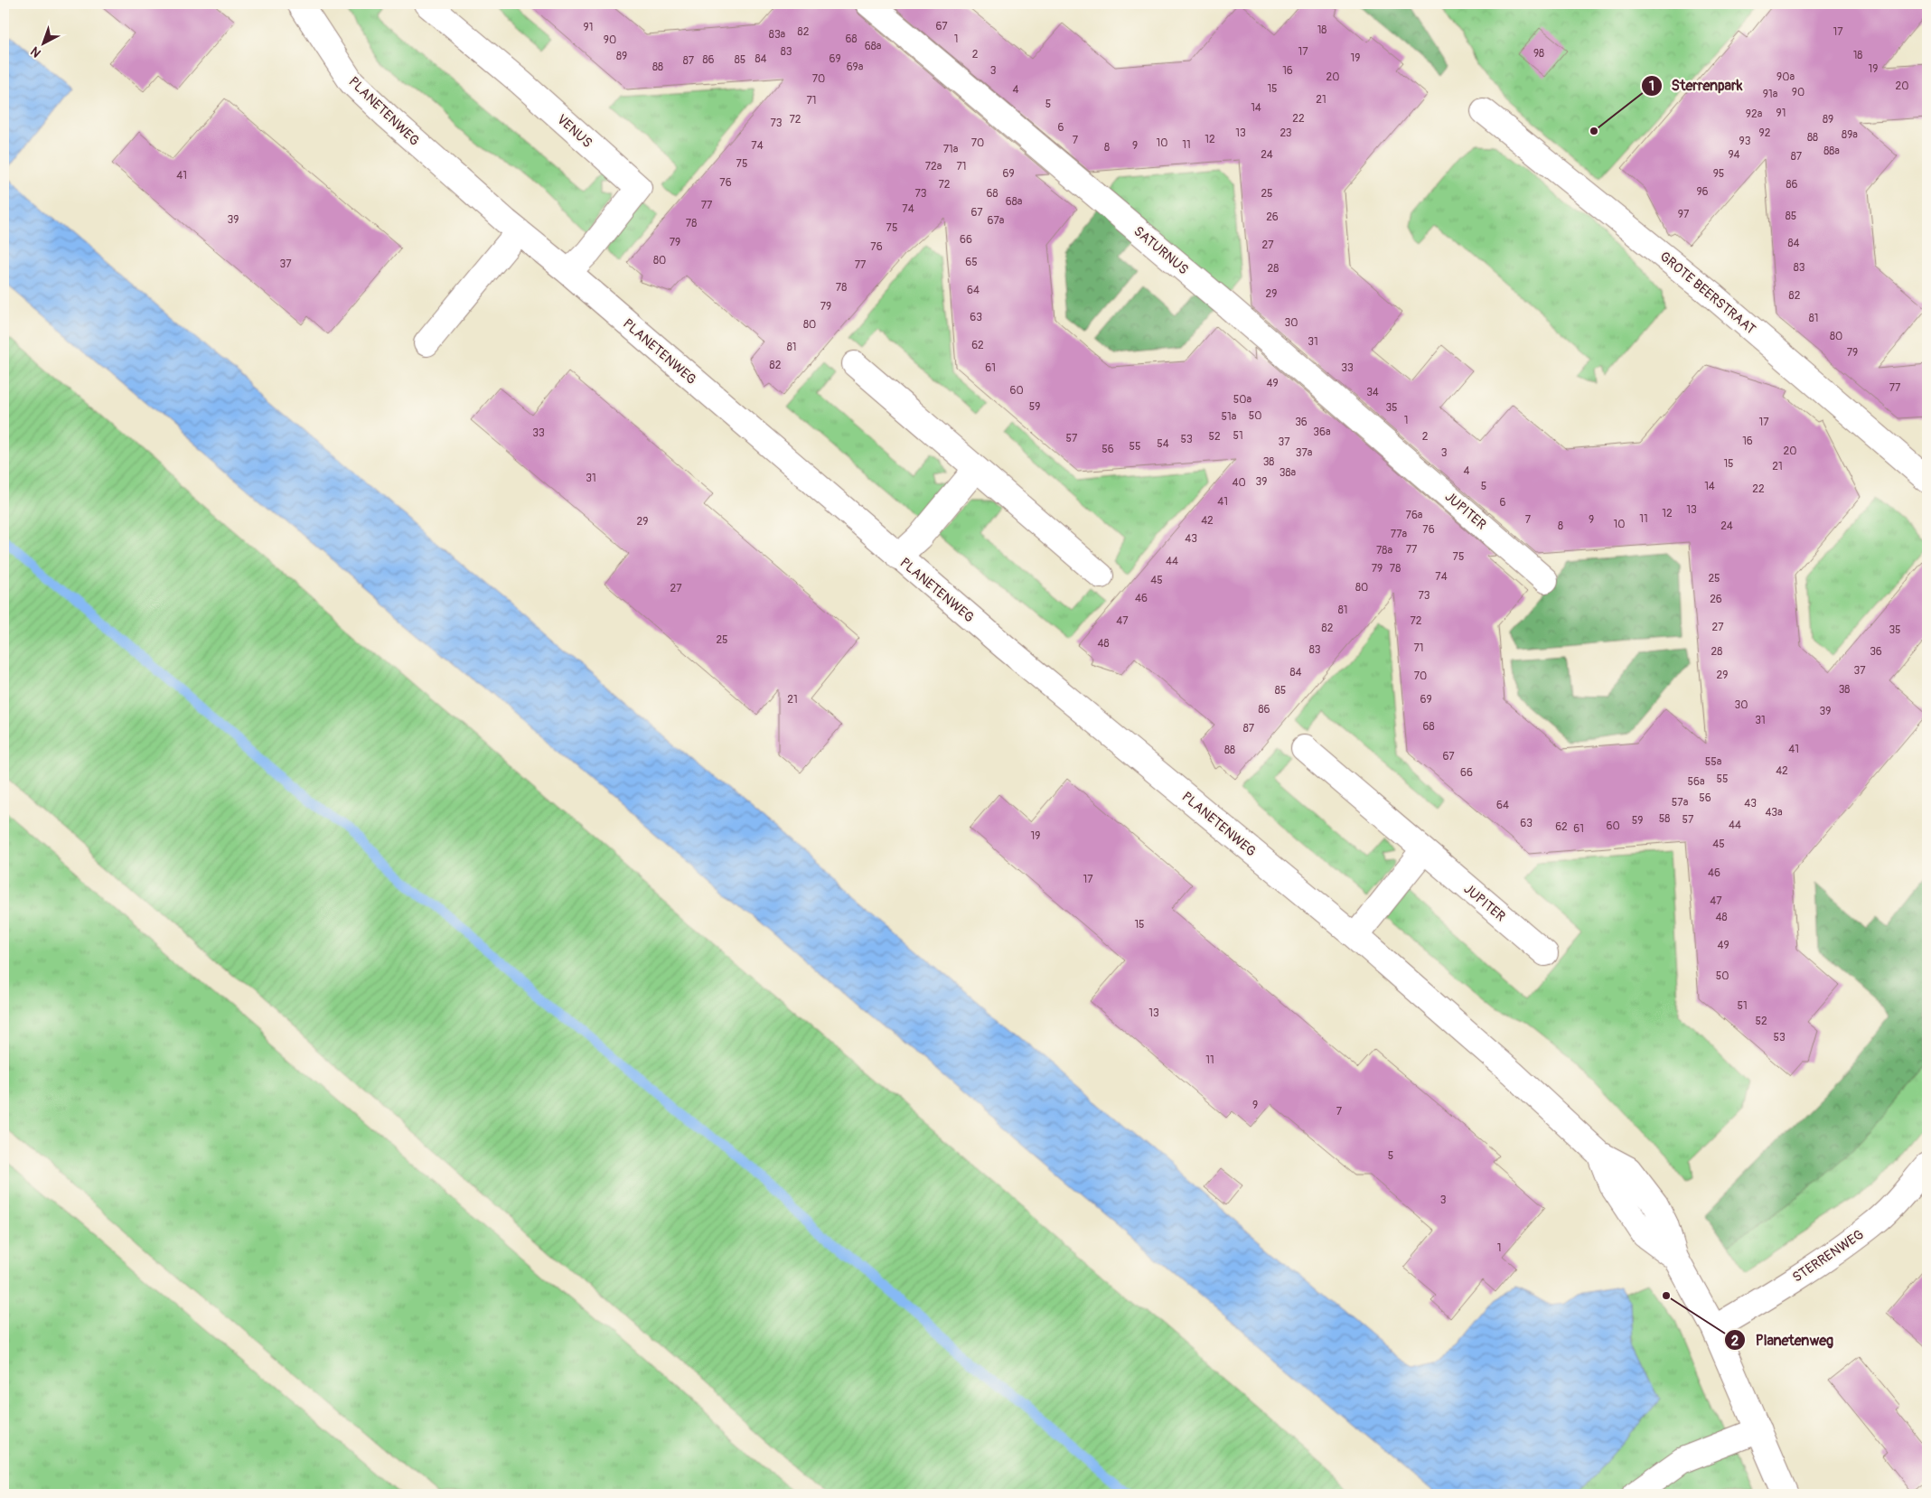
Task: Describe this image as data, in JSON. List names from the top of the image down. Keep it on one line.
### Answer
{"streets":{"street":["PLANETENWEG","VENUS","SATURNUS","GROTE BEERSTRAAT","JUPITER","STERRENWEG"]},"crossings":[["PLANETENWEG","VENUS"],["PLANETENWEG","STERRENWEG"],["SATURNUS","JUPITER"]],"places":["Sterrenpark","Planetenweg"],"house_numbers":["67","91","18","82","17","83a","68","1","90","68a","83","17","98","2","18","89","19","84","69","86","85","87","88","69a","19","3","16","20","90a","70","20","15","4","90","91a","21","71","5","14","91","92a","22","72","89","73","6","13","23","92","89a","88","12","7","93","70","10","11","74","9","8","71a","88a","24","94","87","75","72a","71","69","95","41","76","72","86","96","73","68","25","68a","77","74","67","97","85","26","39","67a","78","75","66","79","84","27","76","80","65","37","77","83","28","78","64","29","82","79","63","81","30","80","80","31","62","81","79","82","61","33","49","77","60","34","50a","59","35","50","51a","1","36","17","36a","33","51","52","2","57","53","16","37","54","55","56","20","37a","3","38","15","21","4","38a","31","39","40","5","14","22","41","6","13","12","76a","11","7","9","42","29","10","8","24","76","77a","43","77","78a","75","44","79","78","74","25","45","80","27","73","46","26","81","47","72","27","82","35","25","48","71","83","28","36","37","84","29","70","38","85","21","69","30","86","39","31","68","87","41","88","67","55a","42","66","55","56a","56","57a","43","64","43a","58","57","59","63","44","60","62","61","19","45","46","17","47","48","15","49","50","51","13","52","53","11","9","7","5","3","1"],"north":"bottom left"}
